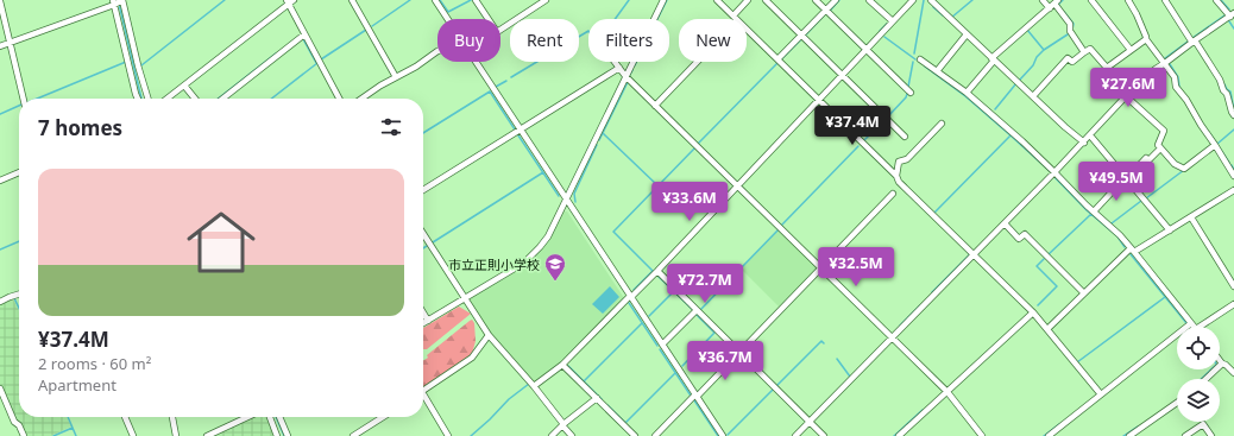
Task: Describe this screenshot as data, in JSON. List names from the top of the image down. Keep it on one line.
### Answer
{"places":{"school or university":["市立正則小学校"]},"page":{"chip":["Buy","Rent","Filters","New"],"price":["¥27.6M","¥37.4M","¥49.5M","¥33.6M","¥32.5M","¥72.7M","¥36.7M"],"heading":"7 homes","list":[{"name":"¥37.4M","note":"2 rooms · 60 m² · Apartment"}]}}
